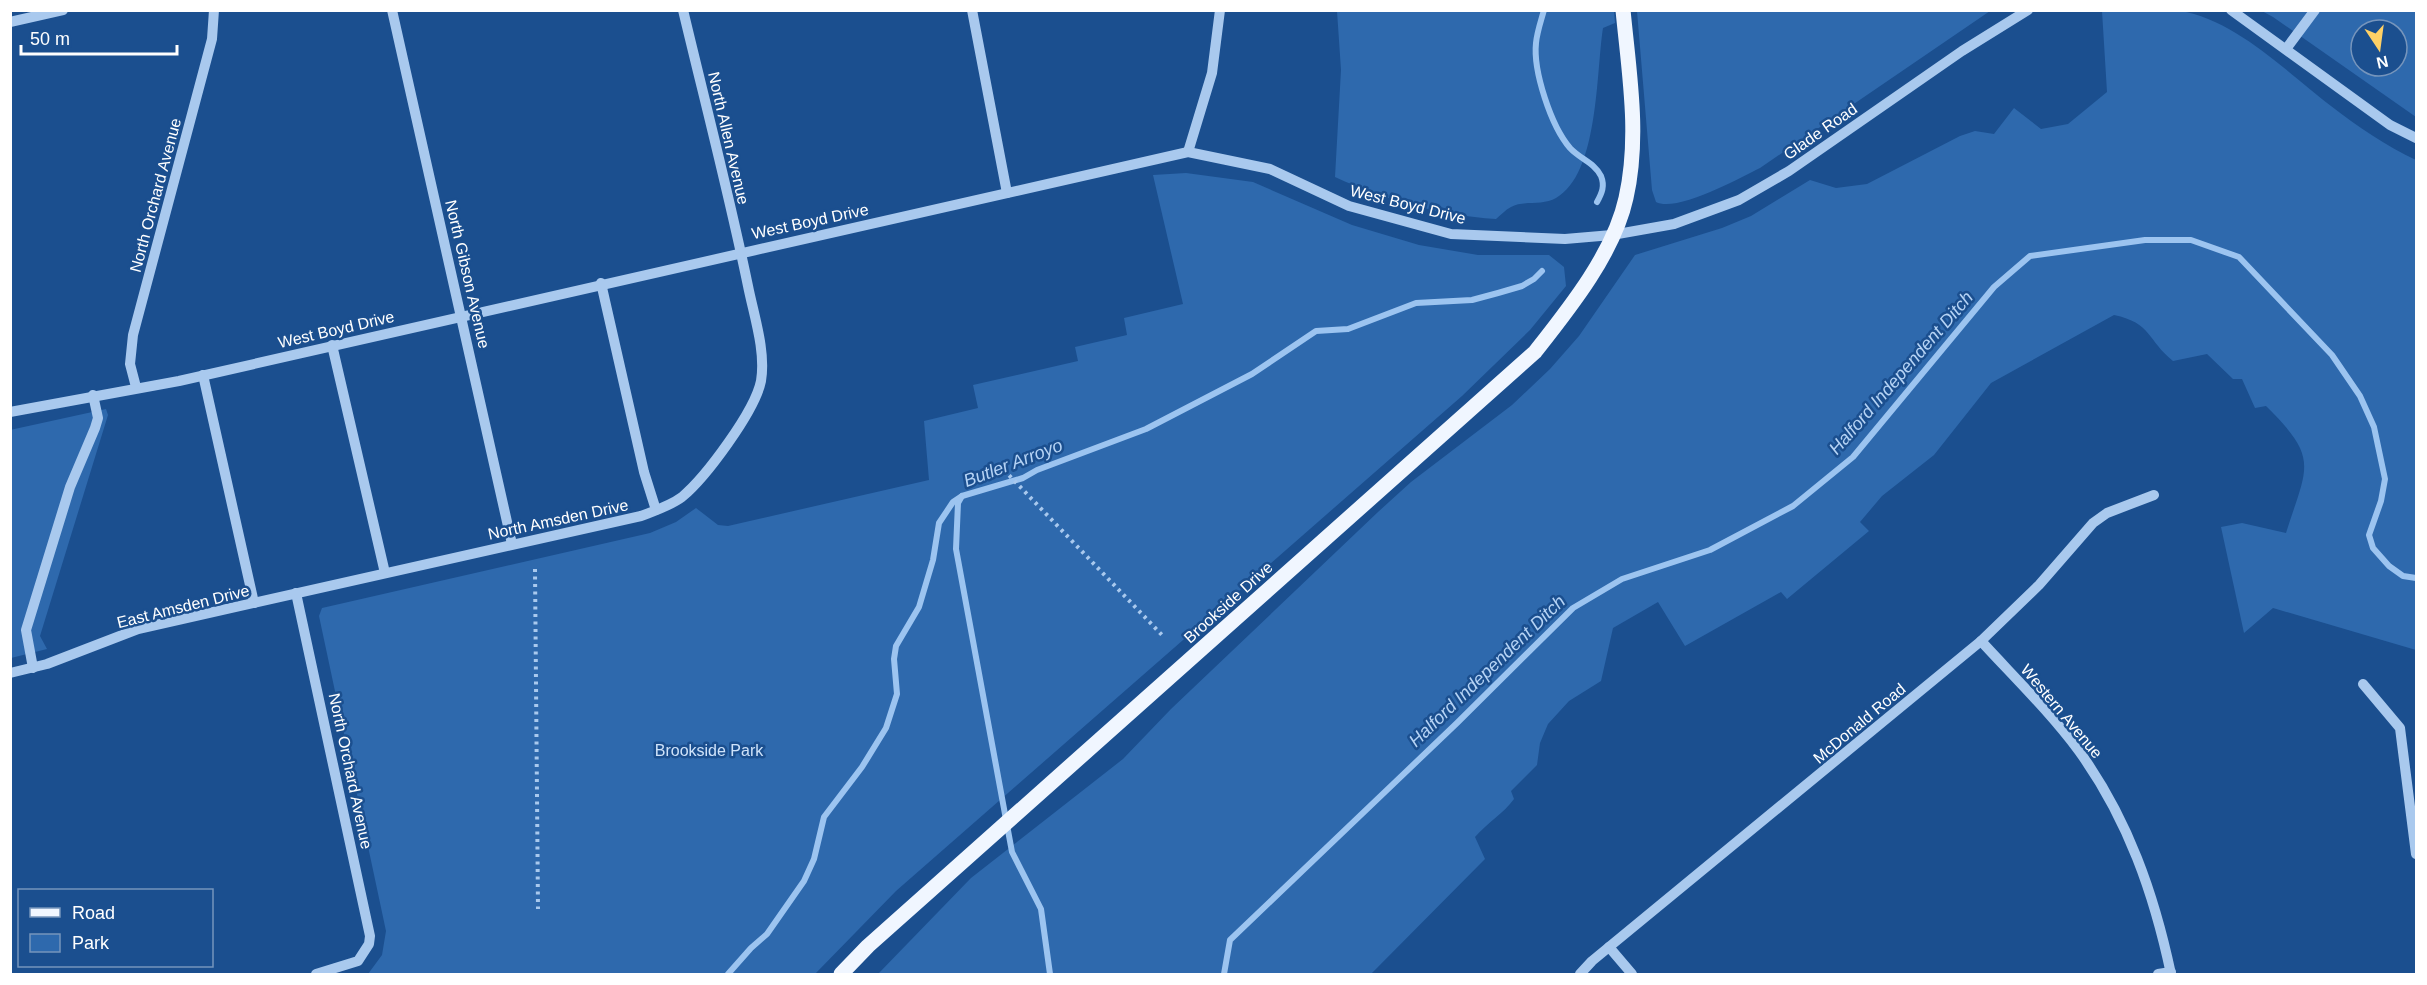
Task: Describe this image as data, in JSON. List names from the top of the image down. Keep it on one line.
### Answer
{"streets":{"main road":["Brookside Drive"],"street":["Glade Road","North Allen Avenue","North Orchard Avenue","West Boyd Drive","North Gibson Avenue","North Amsden Drive","East Amsden Drive","Western Avenue","McDonald Road"]},"crossings":[["Glade Road","West Boyd Drive"],["Glade Road","Brookside Drive"],["North Allen Avenue","West Boyd Drive"],["North Allen Avenue","North Amsden Drive"],["North Orchard Avenue","West Boyd Drive"],["North Orchard Avenue","North Amsden Drive"],["North Orchard Avenue","East Amsden Drive"],["West Boyd Drive","North Gibson Avenue"],["West Boyd Drive","Brookside Drive"],["North Gibson Avenue","North Amsden Drive"],["North Amsden Drive","East Amsden Drive"],["Western Avenue","McDonald Road"]],"water":["Halford Independent Ditch","Butler Arroyo"],"parks":["Brookside Park"],"legend":["Road","Park"],"scale_bar":"50 m","north":"bottom"}
